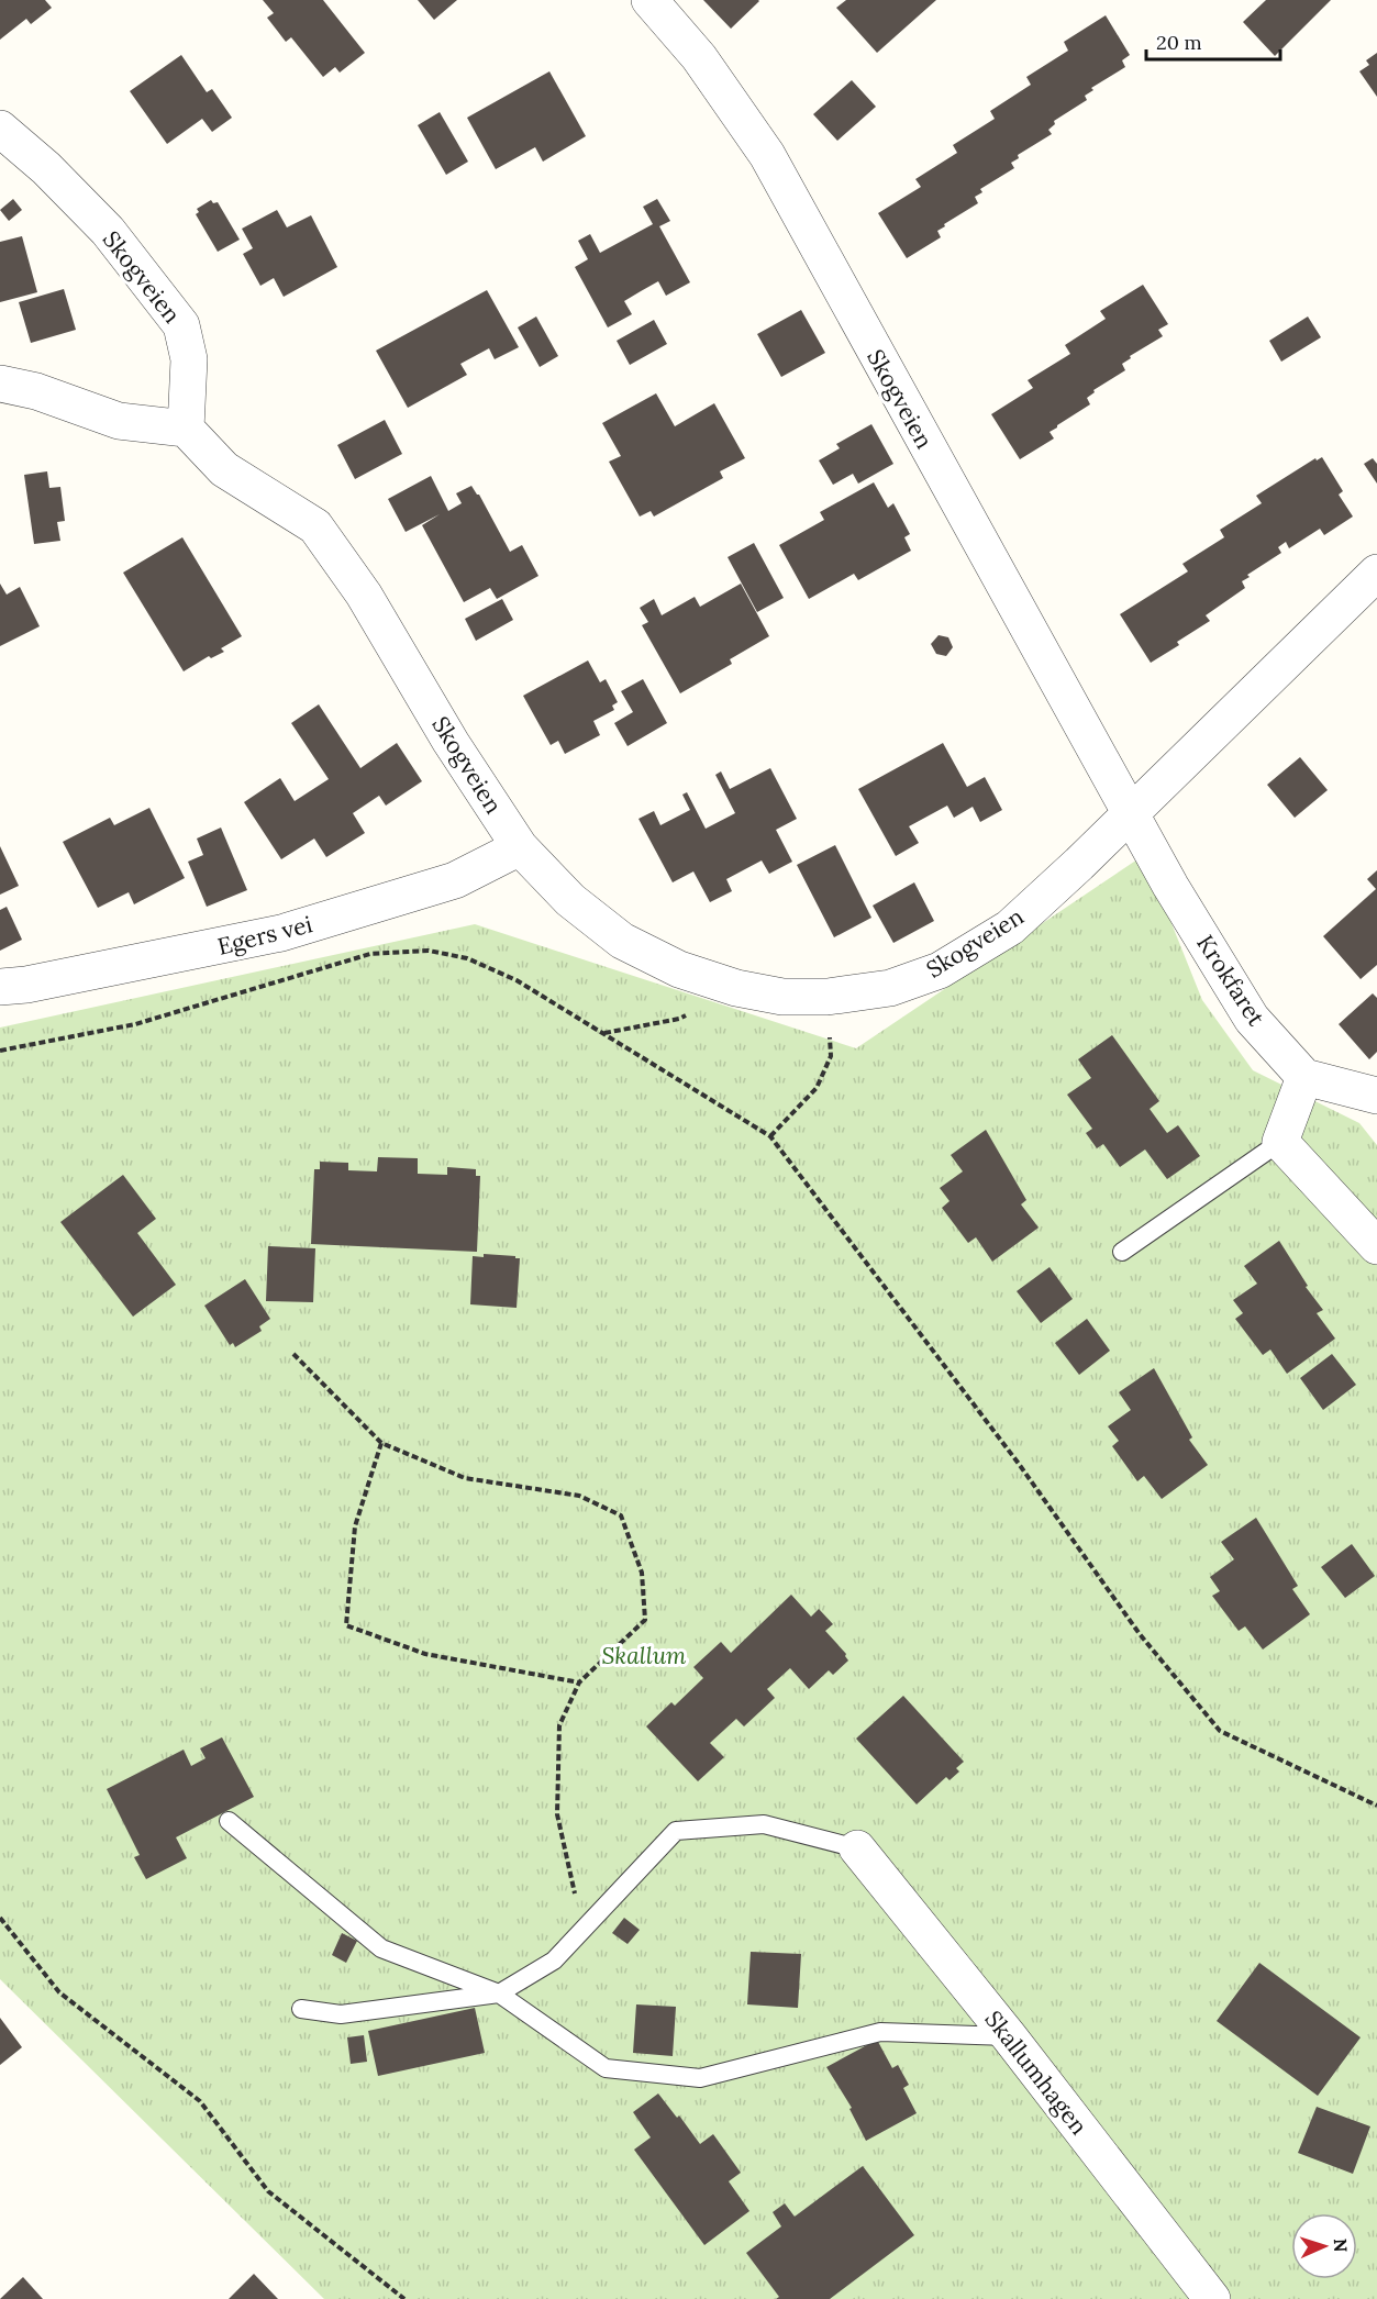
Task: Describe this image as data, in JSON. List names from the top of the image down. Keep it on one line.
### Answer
{"streets":{"street":["Skogveien","Egers vei","Krokfaret","Skallumhagen"]},"crossings":[["Skogveien","Egers vei"],["Skogveien","Krokfaret"]],"parks":["Skallum"],"scale_bar":"20 m","north":"right"}
